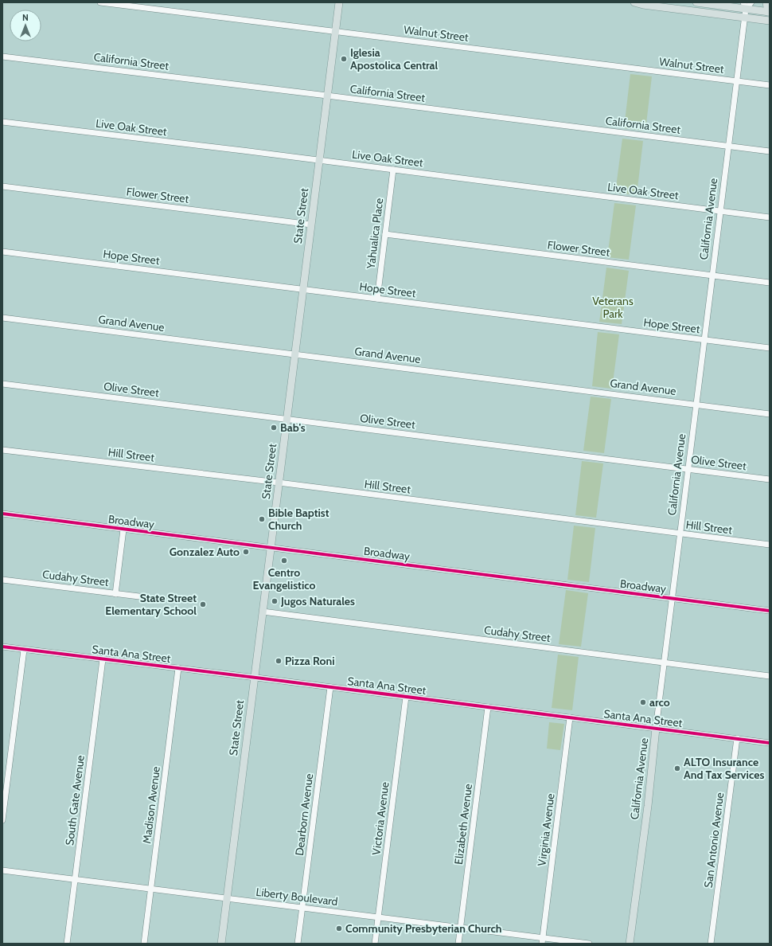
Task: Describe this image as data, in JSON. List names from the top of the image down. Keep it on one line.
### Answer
{"streets":{"main road":["State Street","California Avenue"],"street":["Walnut Street","California Street","Live Oak Street","Flower Street","Yahualica Place","Hope Street","Grand Avenue","Olive Street","Hill Street","Broadway","Cudahy Street","Santa Ana Street","South Gate Avenue","Madison Avenue","Dearborn Avenue","Victoria Avenue","Elizabeth Avenue","Virginia Avenue","San Antonio Avenue","Liberty Boulevard"]},"crossings":[["Walnut Street","State Street"],["Walnut Street","California Avenue"],["California Street","State Street"],["California Street","California Avenue"],["Live Oak Street","State Street"],["Live Oak Street","California Avenue"],["Live Oak Street","Yahualica Place"],["Flower Street","State Street"],["Flower Street","California Avenue"],["Flower Street","Yahualica Place"],["State Street","Hope Street"],["State Street","Grand Avenue"],["State Street","Olive Street"],["State Street","Hill Street"],["State Street","Broadway"],["State Street","Cudahy Street"],["State Street","Santa Ana Street"],["State Street","Liberty Boulevard"],["California Avenue","Hope Street"],["California Avenue","Grand Avenue"],["California Avenue","Olive Street"],["California Avenue","Hill Street"],["California Avenue","Broadway"],["California Avenue","Cudahy Street"],["California Avenue","Santa Ana Street"],["Yahualica Place","Hope Street"],["Santa Ana Street","South Gate Avenue"],["Santa Ana Street","Madison Avenue"],["Santa Ana Street","Dearborn Avenue"],["Santa Ana Street","Victoria Avenue"],["Santa Ana Street","Elizabeth Avenue"],["Santa Ana Street","Virginia Avenue"],["Santa Ana Street","San Antonio Avenue"],["South Gate Avenue","Liberty Boulevard"],["Madison Avenue","Liberty Boulevard"],["Dearborn Avenue","Liberty Boulevard"],["Victoria Avenue","Liberty Boulevard"],["Elizabeth Avenue","Liberty Boulevard"],["Virginia Avenue","Liberty Boulevard"]],"parks":["Veterans Park"],"places":["Iglesia Apostolica Central","Bab's","Bible Baptist Church","Gonzalez Auto","Centro Evangelistico","Jugos Naturales","State Street Elementary School","Pizza Roni","arco","ALTO Insurance And Tax Services","Community Presbyterian Church"],"north":"top"}
